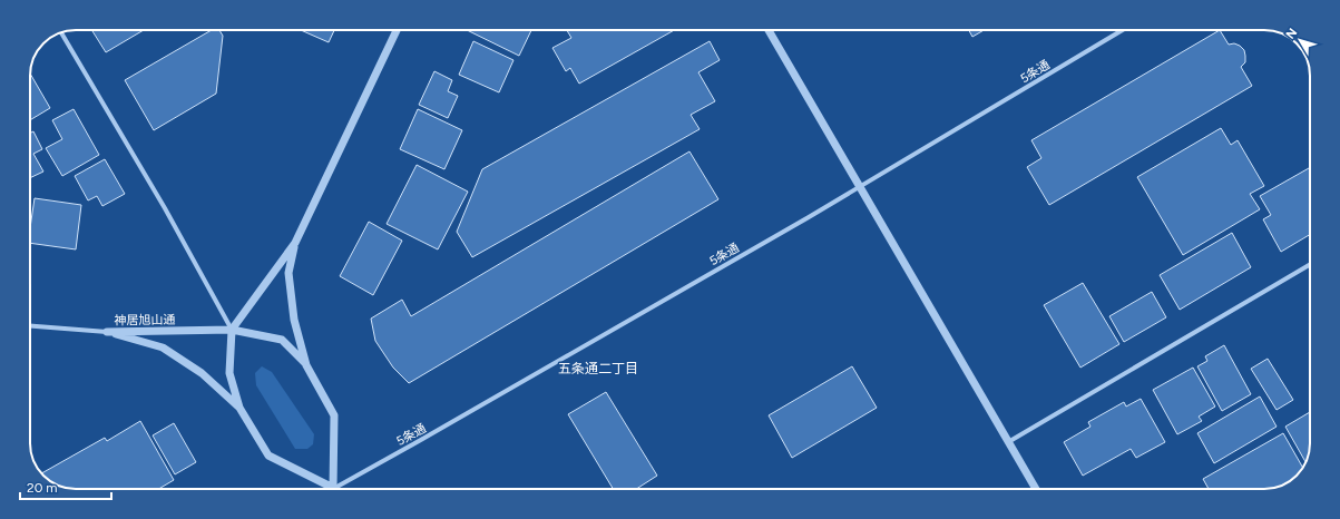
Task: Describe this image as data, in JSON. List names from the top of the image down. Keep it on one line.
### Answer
{"streets":{"street":["5条通","神居旭山通"]},"districts":["五条通二丁目"],"scale_bar":"20 m","north":"top left"}
